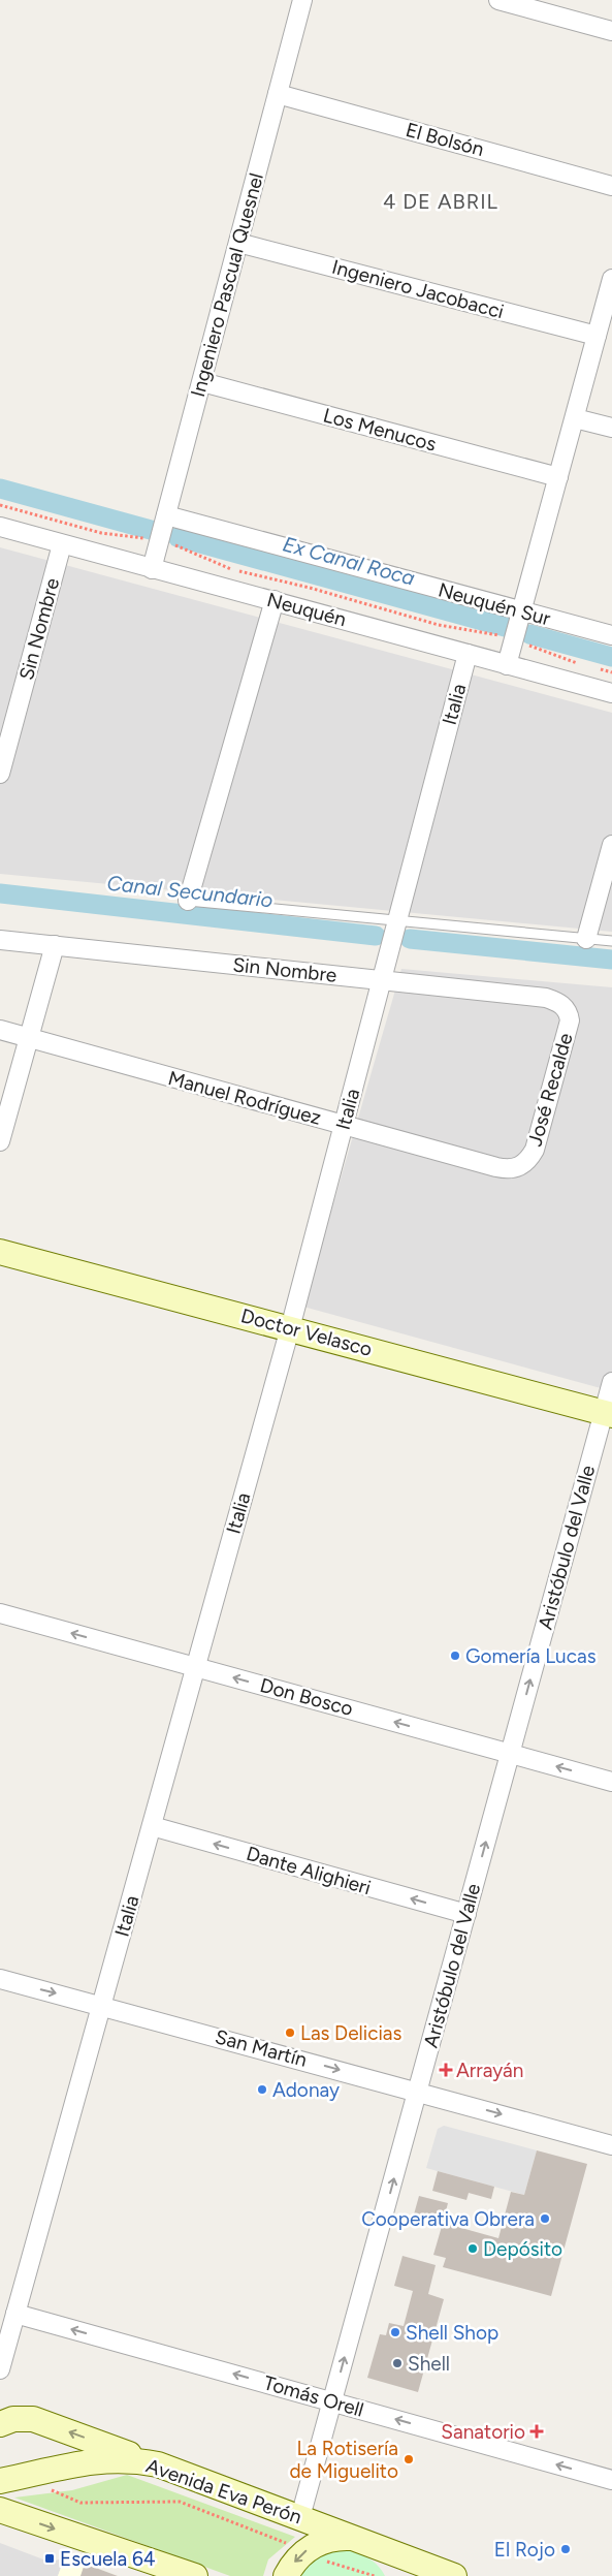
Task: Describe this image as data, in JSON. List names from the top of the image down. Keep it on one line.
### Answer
{"streets":{"main road":["Doctor Velasco","Avenida Eva Perón"],"street":["El Bolsón","Ingeniero Pascual Quesnel","Ingeniero Jacobacci","Los Menucos","Neuquén Sur","Neuquén","Sin Nombre","Italia","José Recalde","Manuel Rodríguez","Aristóbulo del Valle","Don Bosco","Dante Alighieri","San Martín","Tomás Orell"]},"crossings":[["El Bolsón","Ingeniero Pascual Quesnel"],["Ingeniero Pascual Quesnel","Ingeniero Jacobacci"],["Ingeniero Pascual Quesnel","Los Menucos"],["Ingeniero Pascual Quesnel","Neuquén Sur"],["Ingeniero Pascual Quesnel","Neuquén"],["Neuquén","Sin Nombre"],["Neuquén","Italia"],["Sin Nombre","Italia"],["Sin Nombre","José Recalde"],["Italia","Manuel Rodríguez"],["Italia","Doctor Velasco"],["Italia","Don Bosco"],["Italia","Dante Alighieri"],["Italia","San Martín"],["Italia","Tomás Orell"],["José Recalde","Manuel Rodríguez"],["Doctor Velasco","Aristóbulo del Valle"],["Aristóbulo del Valle","Don Bosco"],["Aristóbulo del Valle","Dante Alighieri"],["Aristóbulo del Valle","San Martín"],["Aristóbulo del Valle","Tomás Orell"],["Aristóbulo del Valle","Avenida Eva Perón"]],"one_way":["Aristóbulo del Valle","Don Bosco","Dante Alighieri","San Martín","Tomás Orell"],"districts":["4 DE ABRIL"],"water":["Ex Canal Roca","Canal Secundario"],"places":{"other":["Gomería Lucas","Las Delicias","Adonay","Cooperativa Obrera","Depósito","Shell Shop","Shell","La Rotisería de Miguelito","El Rojo"],"health":["Arrayán","Sanatorio"],"transit":["Escuela 64"]}}
